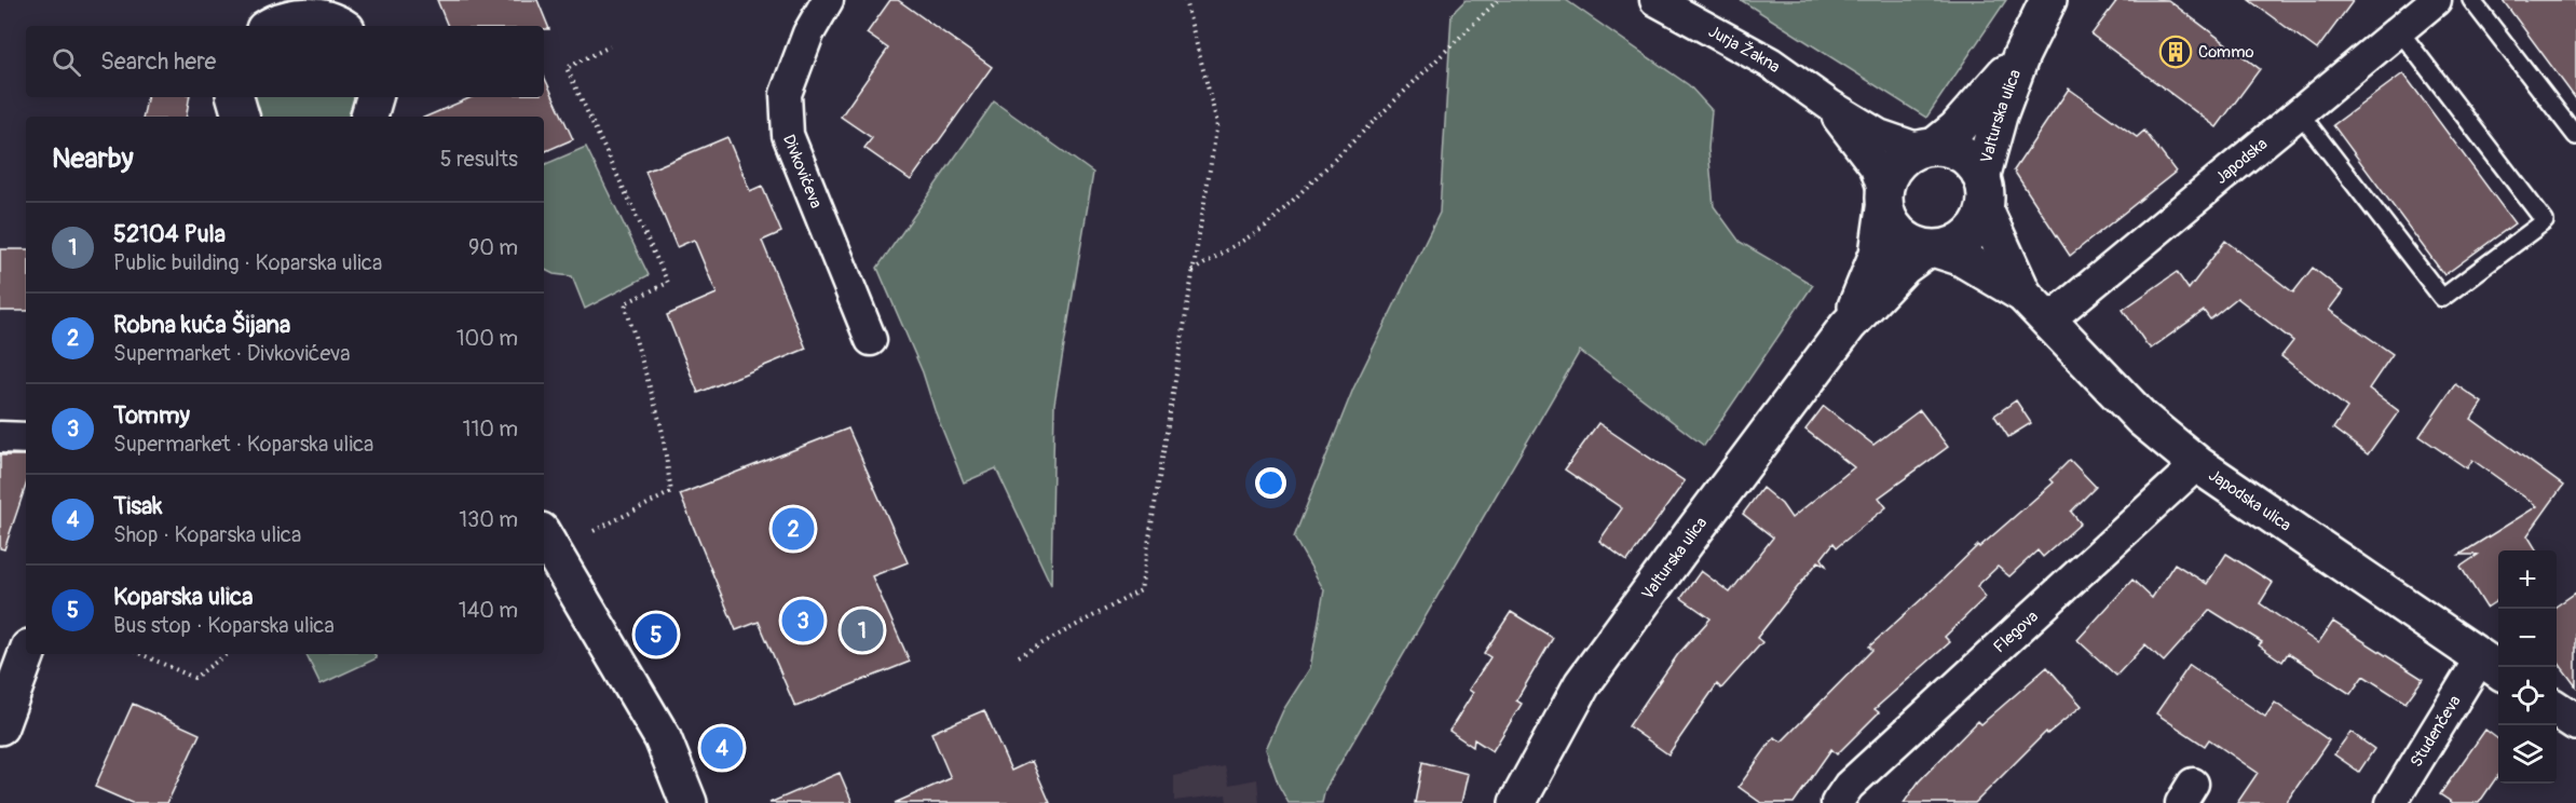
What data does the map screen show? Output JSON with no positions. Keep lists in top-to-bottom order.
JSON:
{
  "streets": {
    "street": [
      "Jurja Žakna",
      "Valturska ulica",
      "Japodska",
      "Divkovićeva",
      "Japodska ulica",
      "Flegova",
      "Studenčeva"
    ]
  },
  "crossings": [
    ["Jurja Žakna", "Valturska ulica"],
    ["Jurja Žakna", "Japodska ulica"],
    ["Valturska ulica", "Japodska ulica"],
    ["Japodska", "Japodska ulica"],
    ["Japodska ulica", "Flegova"],
    ["Japodska ulica", "Studenčeva"]
  ],
  "places": {
    "building": ["Commo"]
  },
  "page": {
    "search": "Search here",
    "heading": ["Nearby", "5 results"],
    "list": [
      {
        "mark": "1",
        "name": "52104 Pula",
        "note": "Public building · Koparska ulica",
        "value": "90 m"
      },
      {
        "mark": "2",
        "name": "Robna kuća Šijana",
        "note": "Supermarket · Divkovićeva",
        "value": "100 m"
      },
      {
        "mark": "3",
        "name": "Tommy",
        "note": "Supermarket · Koparska ulica",
        "value": "110 m"
      },
      {
        "mark": "4",
        "name": "Tisak",
        "note": "Shop · Koparska ulica",
        "value": "130 m"
      },
      {
        "mark": "5",
        "name": "Koparska ulica",
        "note": "Bus stop · Koparska ulica",
        "value": "140 m"
      }
    ],
    "pins": [
      "2",
      "3",
      "1",
      "5",
      "4"
    ],
    "map_buttons": ["+", "−"]
  }
}
